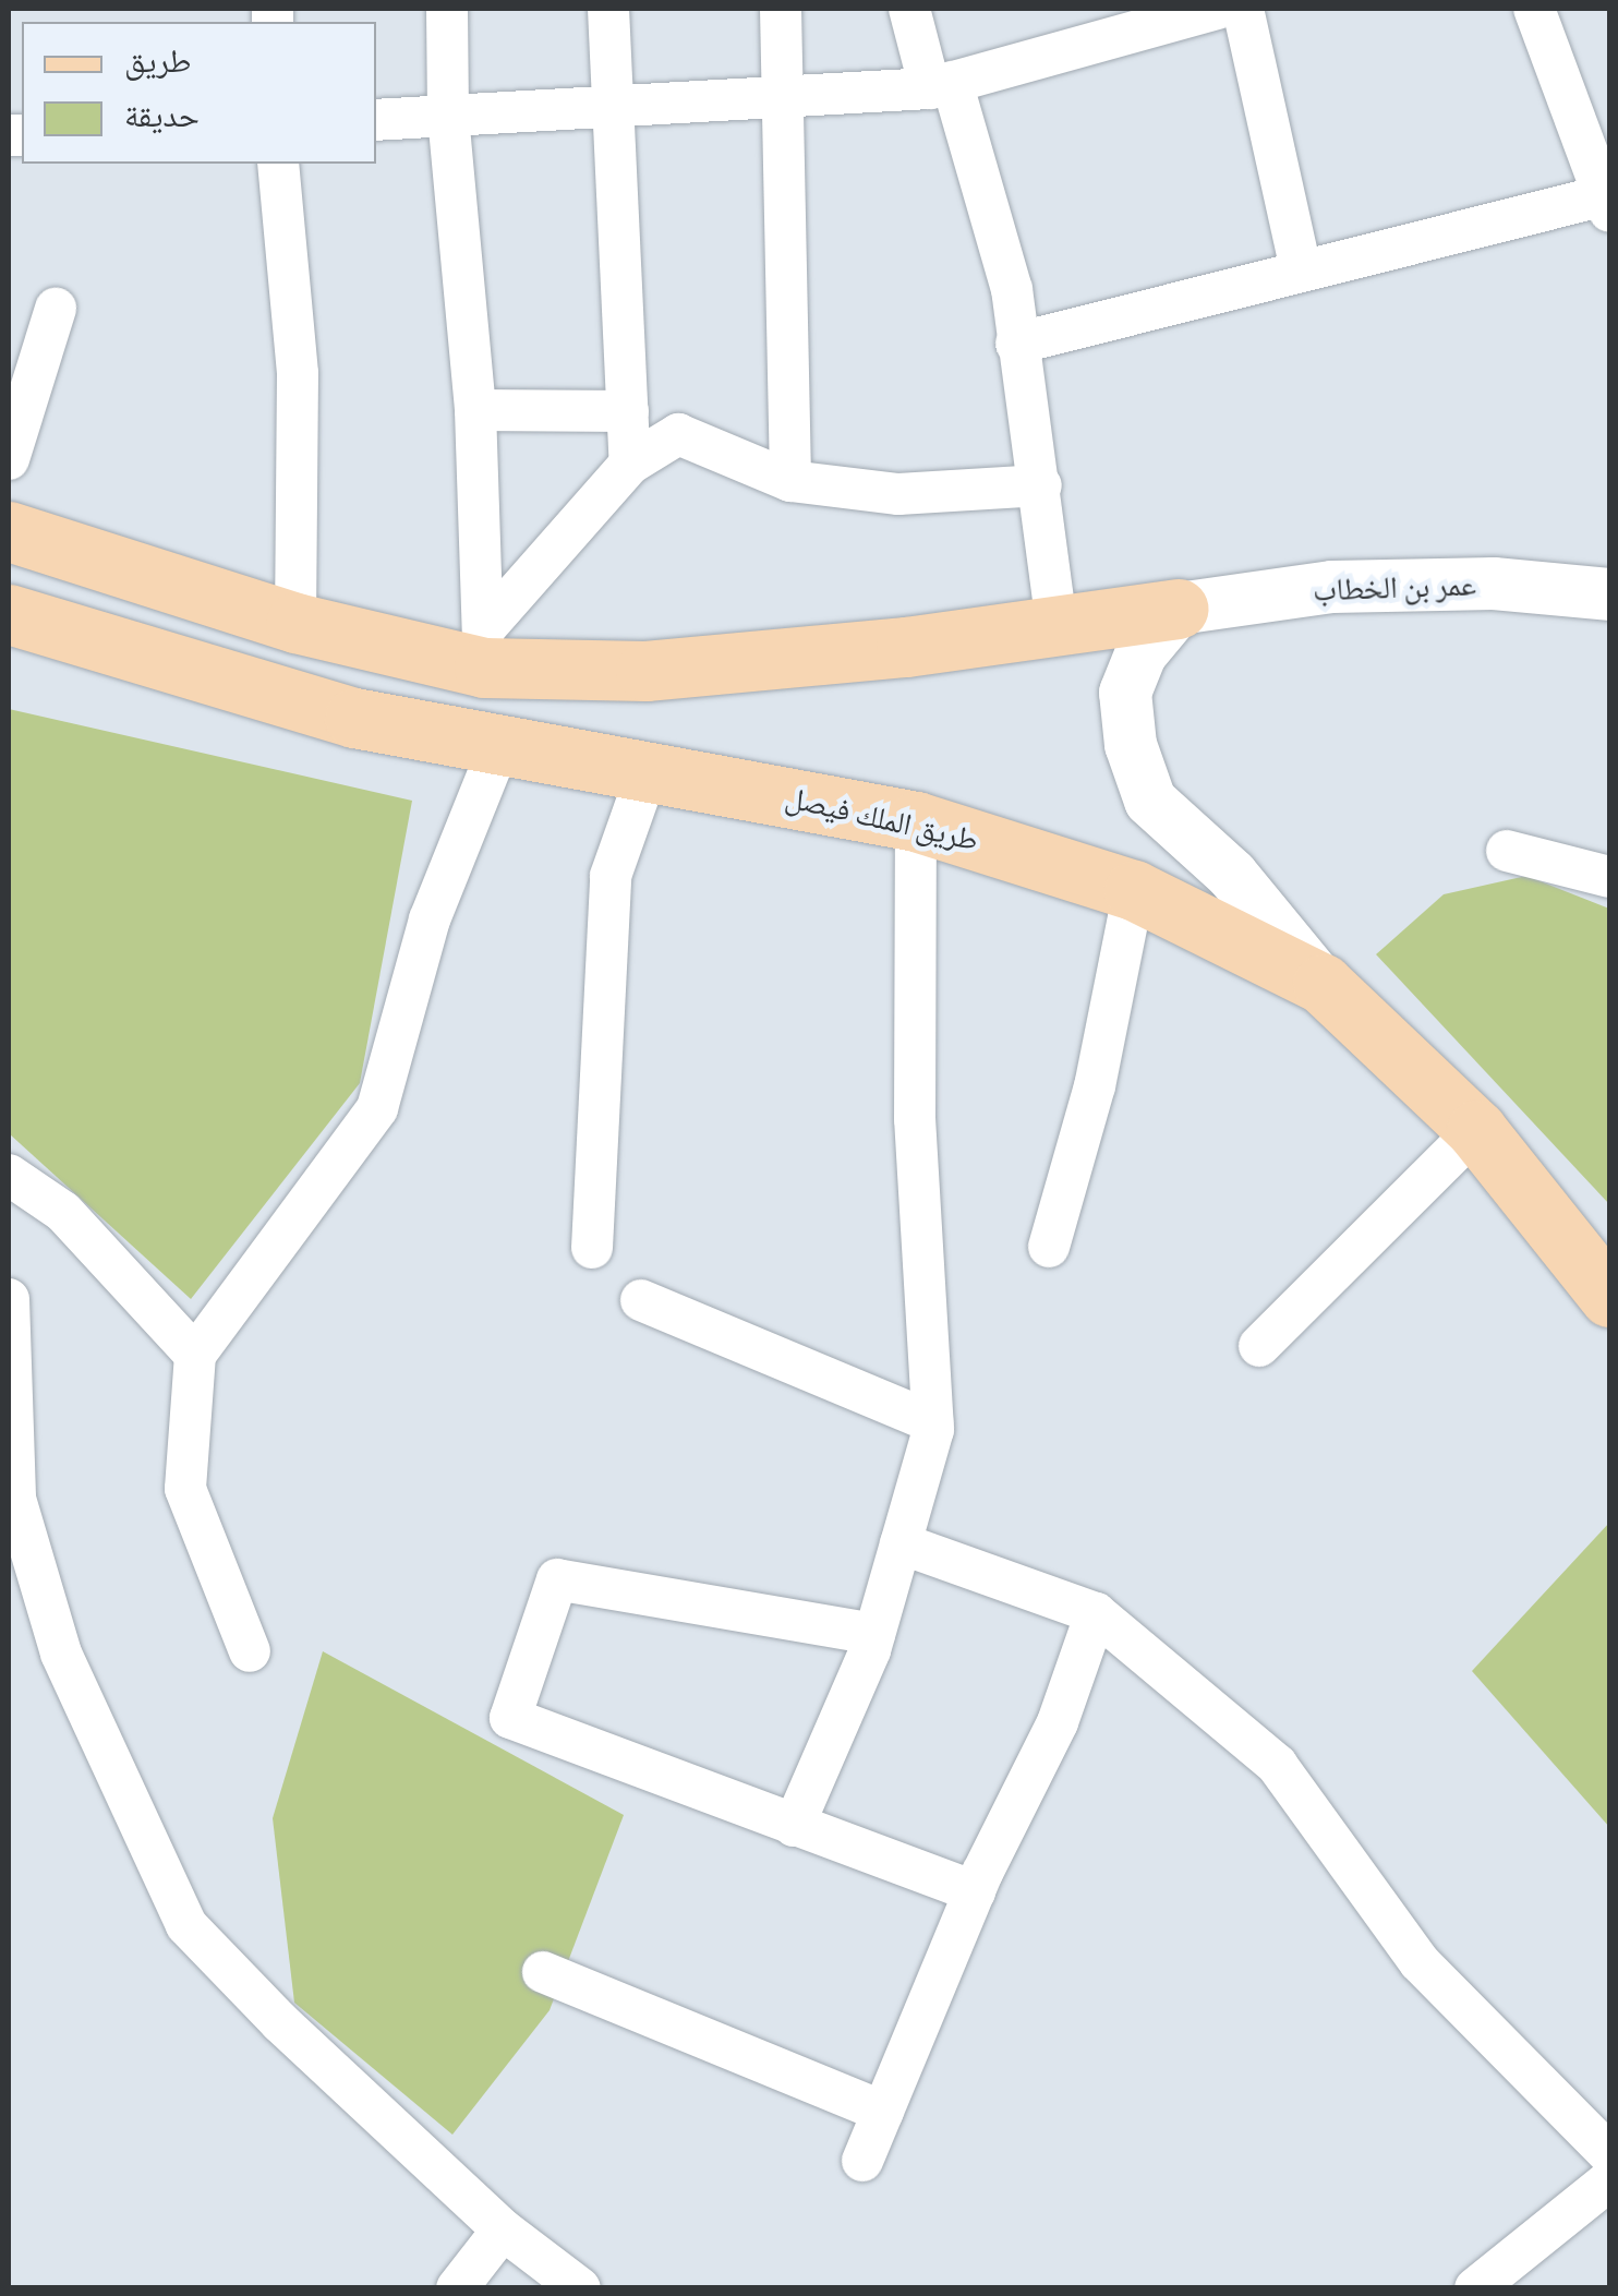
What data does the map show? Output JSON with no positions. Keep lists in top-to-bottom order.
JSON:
{
  "streets": {
    "main road": ["طريق الملك فيصل"],
    "street": ["عمر بن الخطاب"]
  },
  "legend": ["طريق", "حديقة"]
}
